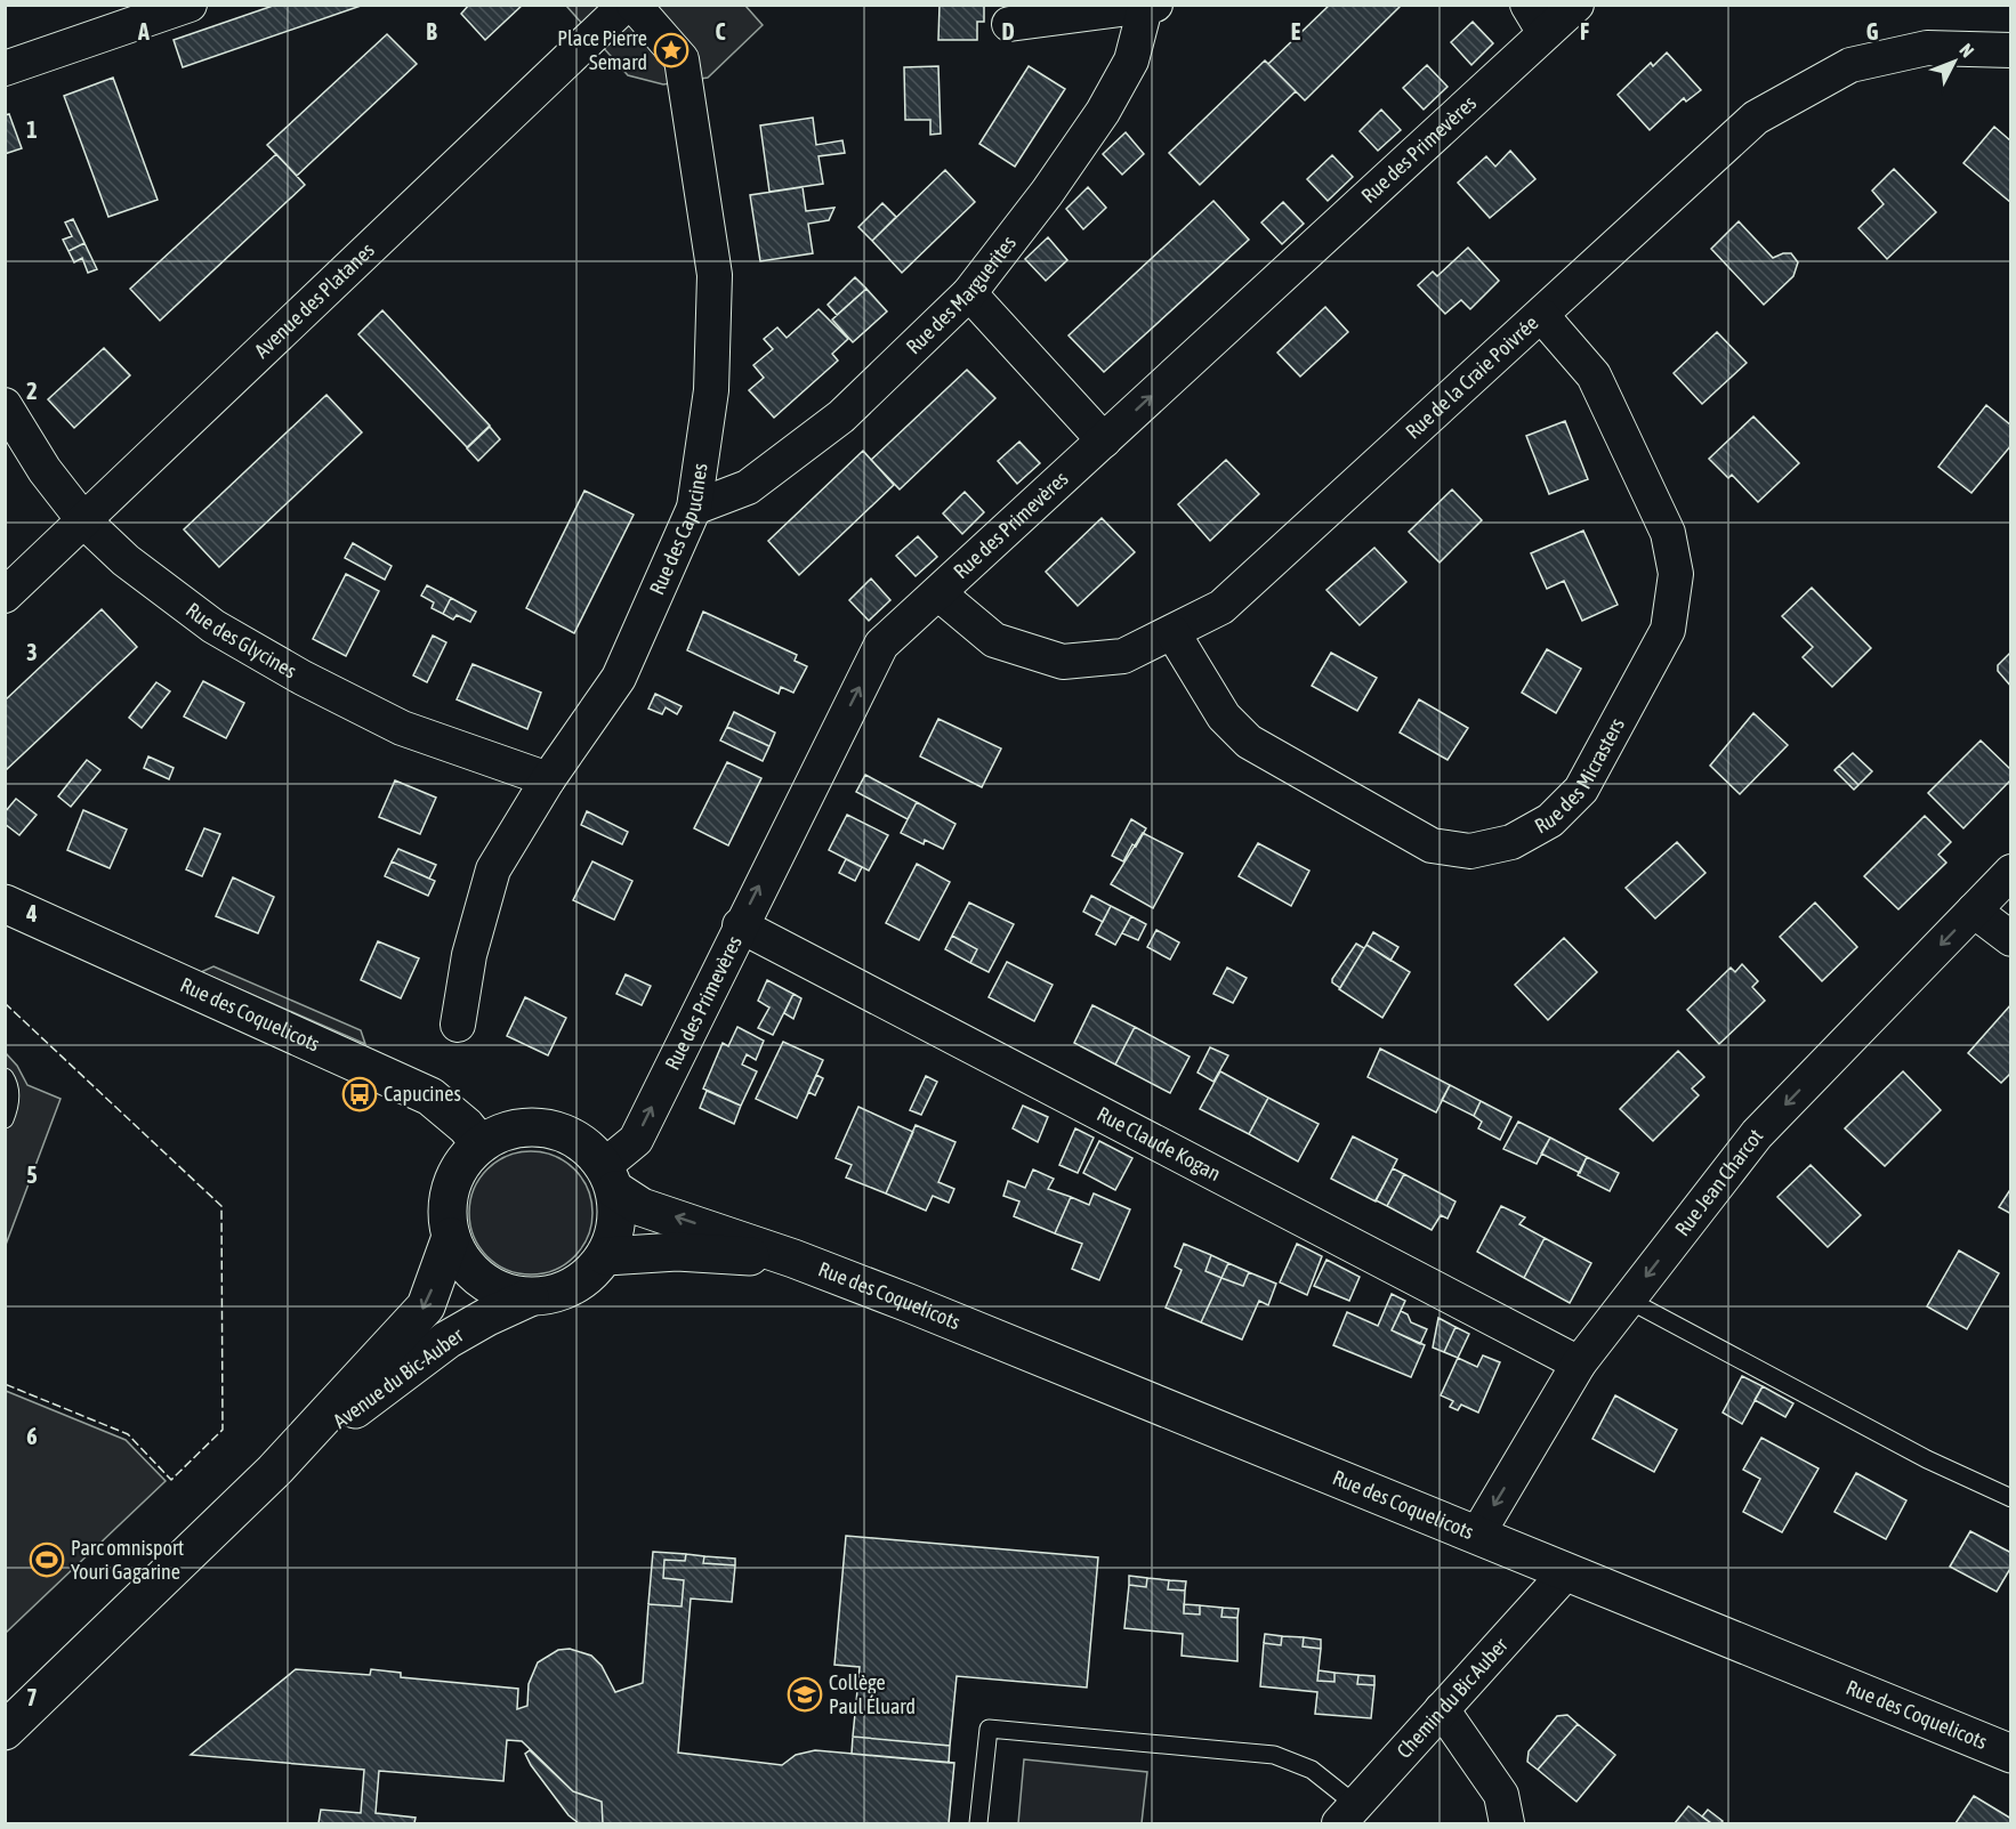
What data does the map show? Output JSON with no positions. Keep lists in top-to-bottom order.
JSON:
{
  "streets": {
    "main road": ["Rue des Coquelicots", "Avenue du Bic-Auber"],
    "street": [
      "Rue des Primevères",
      "Rue des Marguerites",
      "Avenue des Platanes",
      "Rue de la Craie Poivrée",
      "Rue des Capucines",
      "Rue des Glycines",
      "Rue des Micrasters",
      "Rue Claude Kogan",
      "Rue Jean Charcot",
      "Chemin du Bic Auber"
    ]
  },
  "crossings": [
    ["Rue des Primevères", "Rue de la Craie Poivrée"],
    ["Rue des Primevères", "Rue des Coquelicots"],
    ["Rue des Primevères", "Rue Claude Kogan"],
    ["Rue des Primevères", "Avenue du Bic-Auber"],
    ["Rue des Marguerites", "Rue des Capucines"],
    ["Avenue des Platanes", "Rue des Glycines"],
    ["Rue de la Craie Poivrée", "Rue des Micrasters"],
    ["Rue des Capucines", "Rue des Glycines"],
    ["Rue des Coquelicots", "Rue Jean Charcot"],
    ["Rue des Coquelicots", "Avenue du Bic-Auber"],
    ["Rue des Coquelicots", "Chemin du Bic Auber"],
    ["Rue Claude Kogan", "Rue Jean Charcot"]
  ],
  "one_way": ["Rue des Primevères", "Rue Jean Charcot"],
  "places": {
    "place": ["Place Pierre Semard"],
    "bus stop": ["Capucines"],
    "sports": ["Parc omnisport Youri Gagarine"],
    "school or university": ["Collège Paul Éluard"]
  },
  "north": "top right",
  "grid": {
    "columns": [
      "A",
      "B",
      "C",
      "D",
      "E",
      "F",
      "G"
    ],
    "rows": [
      "1",
      "2",
      "3",
      "4",
      "5",
      "6",
      "7"
    ]
  }
}
